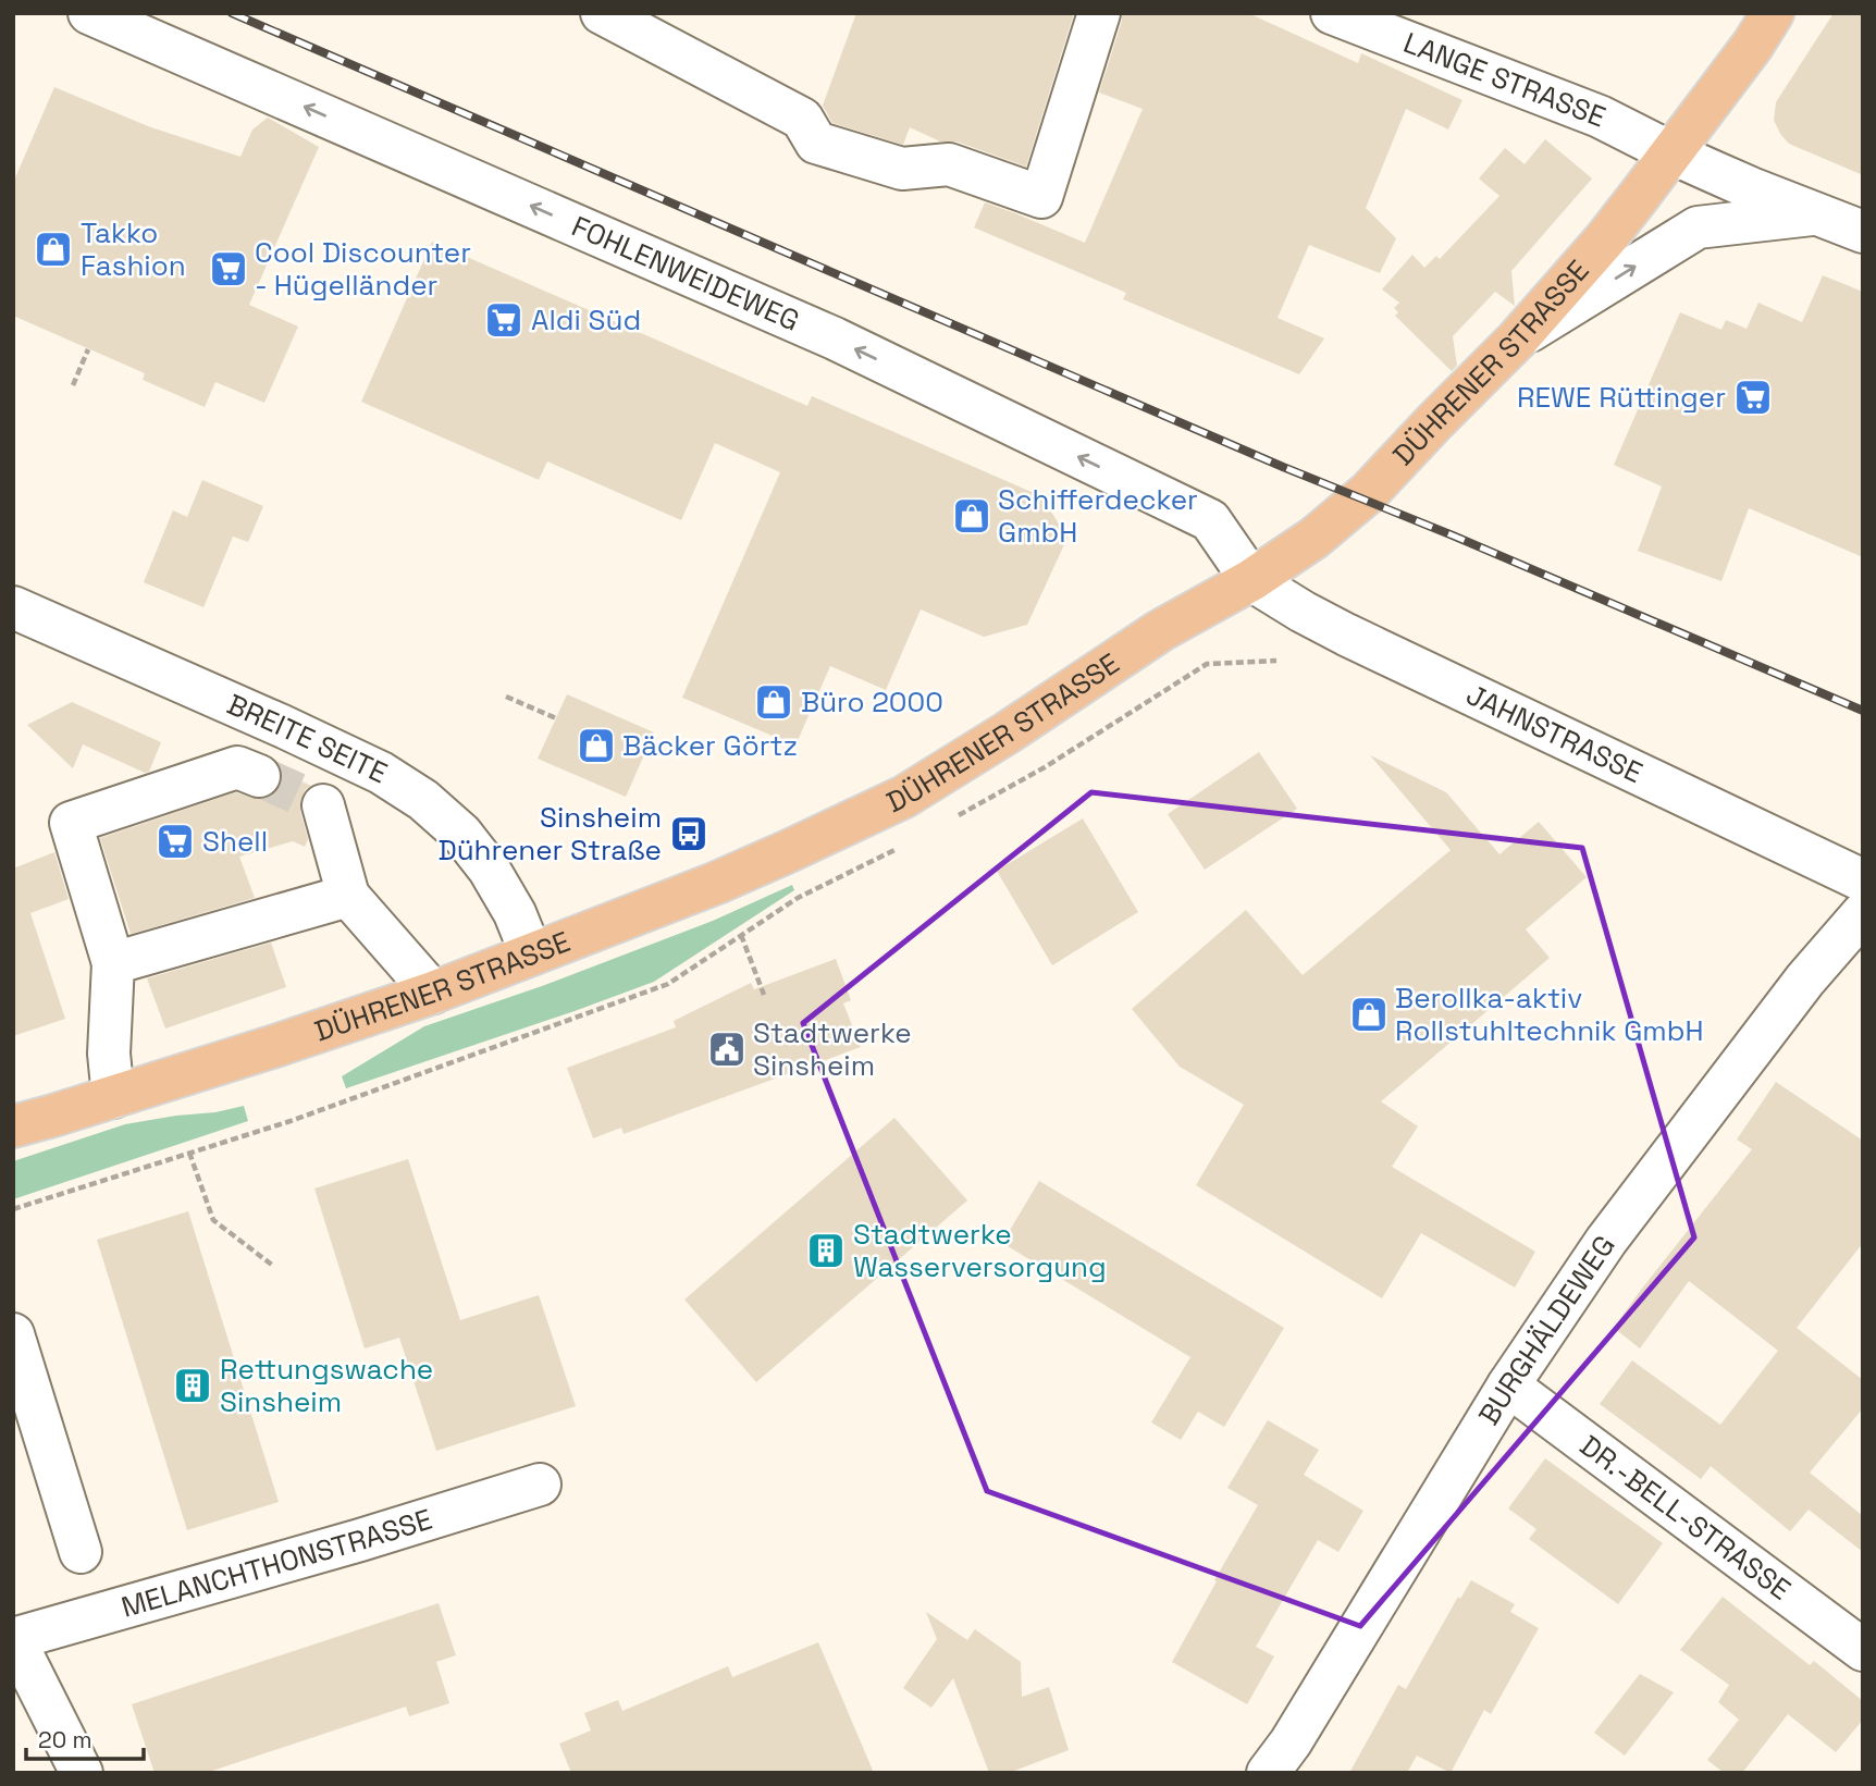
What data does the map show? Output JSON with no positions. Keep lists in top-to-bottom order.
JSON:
{
  "streets": {
    "main road": ["DÜHRENER STRASSE"],
    "street": [
      "LANGE STRASSE",
      "FOHLENWEIDEWEG",
      "JAHNSTRASSE",
      "BREITE SEITE",
      "BURGHÄLDEWEG",
      "DR.-BELL-STRASSE",
      "MELANCHTHONSTRASSE"
    ]
  },
  "crossings": [
    ["LANGE STRASSE", "DÜHRENER STRASSE"],
    ["FOHLENWEIDEWEG", "DÜHRENER STRASSE"],
    ["FOHLENWEIDEWEG", "JAHNSTRASSE"],
    ["DÜHRENER STRASSE", "JAHNSTRASSE"],
    ["DÜHRENER STRASSE", "BREITE SEITE"],
    ["BURGHÄLDEWEG", "DR.-BELL-STRASSE"]
  ],
  "one_way": ["FOHLENWEIDEWEG"],
  "places": {
    "shop": [
      "Takko Fashion",
      "Schifferdecker GmbH",
      "Büro 2000",
      "Bäcker Görtz",
      "Berollka-aktiv Rollstuhltechnik GmbH"
    ],
    "supermarket": [
      "Cool Discounter - Hügelländer",
      "Aldi Süd",
      "REWE Rüttinger",
      "Shell"
    ],
    "bus stop": ["Sinsheim Dührener Straße"],
    "public building": ["Stadtwerke Sinsheim"],
    "building": ["Stadtwerke Wasserversorgung", "Rettungswache Sinsheim"]
  },
  "scale_bar": "20 m"
}
